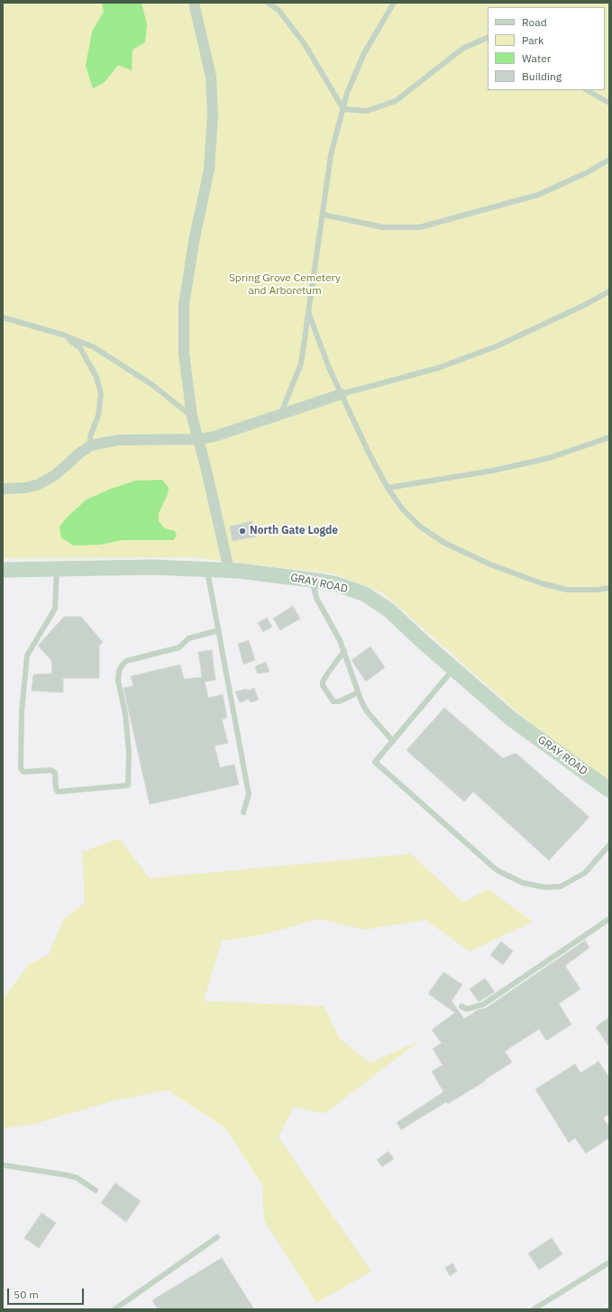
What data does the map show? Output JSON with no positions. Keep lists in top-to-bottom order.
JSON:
{
  "streets": {
    "street": ["GRAY ROAD"]
  },
  "parks": ["Spring Grove Cemetery and Arboretum"],
  "places": ["North Gate Logde"],
  "legend": [
    "Road",
    "Park",
    "Water",
    "Building"
  ],
  "scale_bar": "50 m"
}
